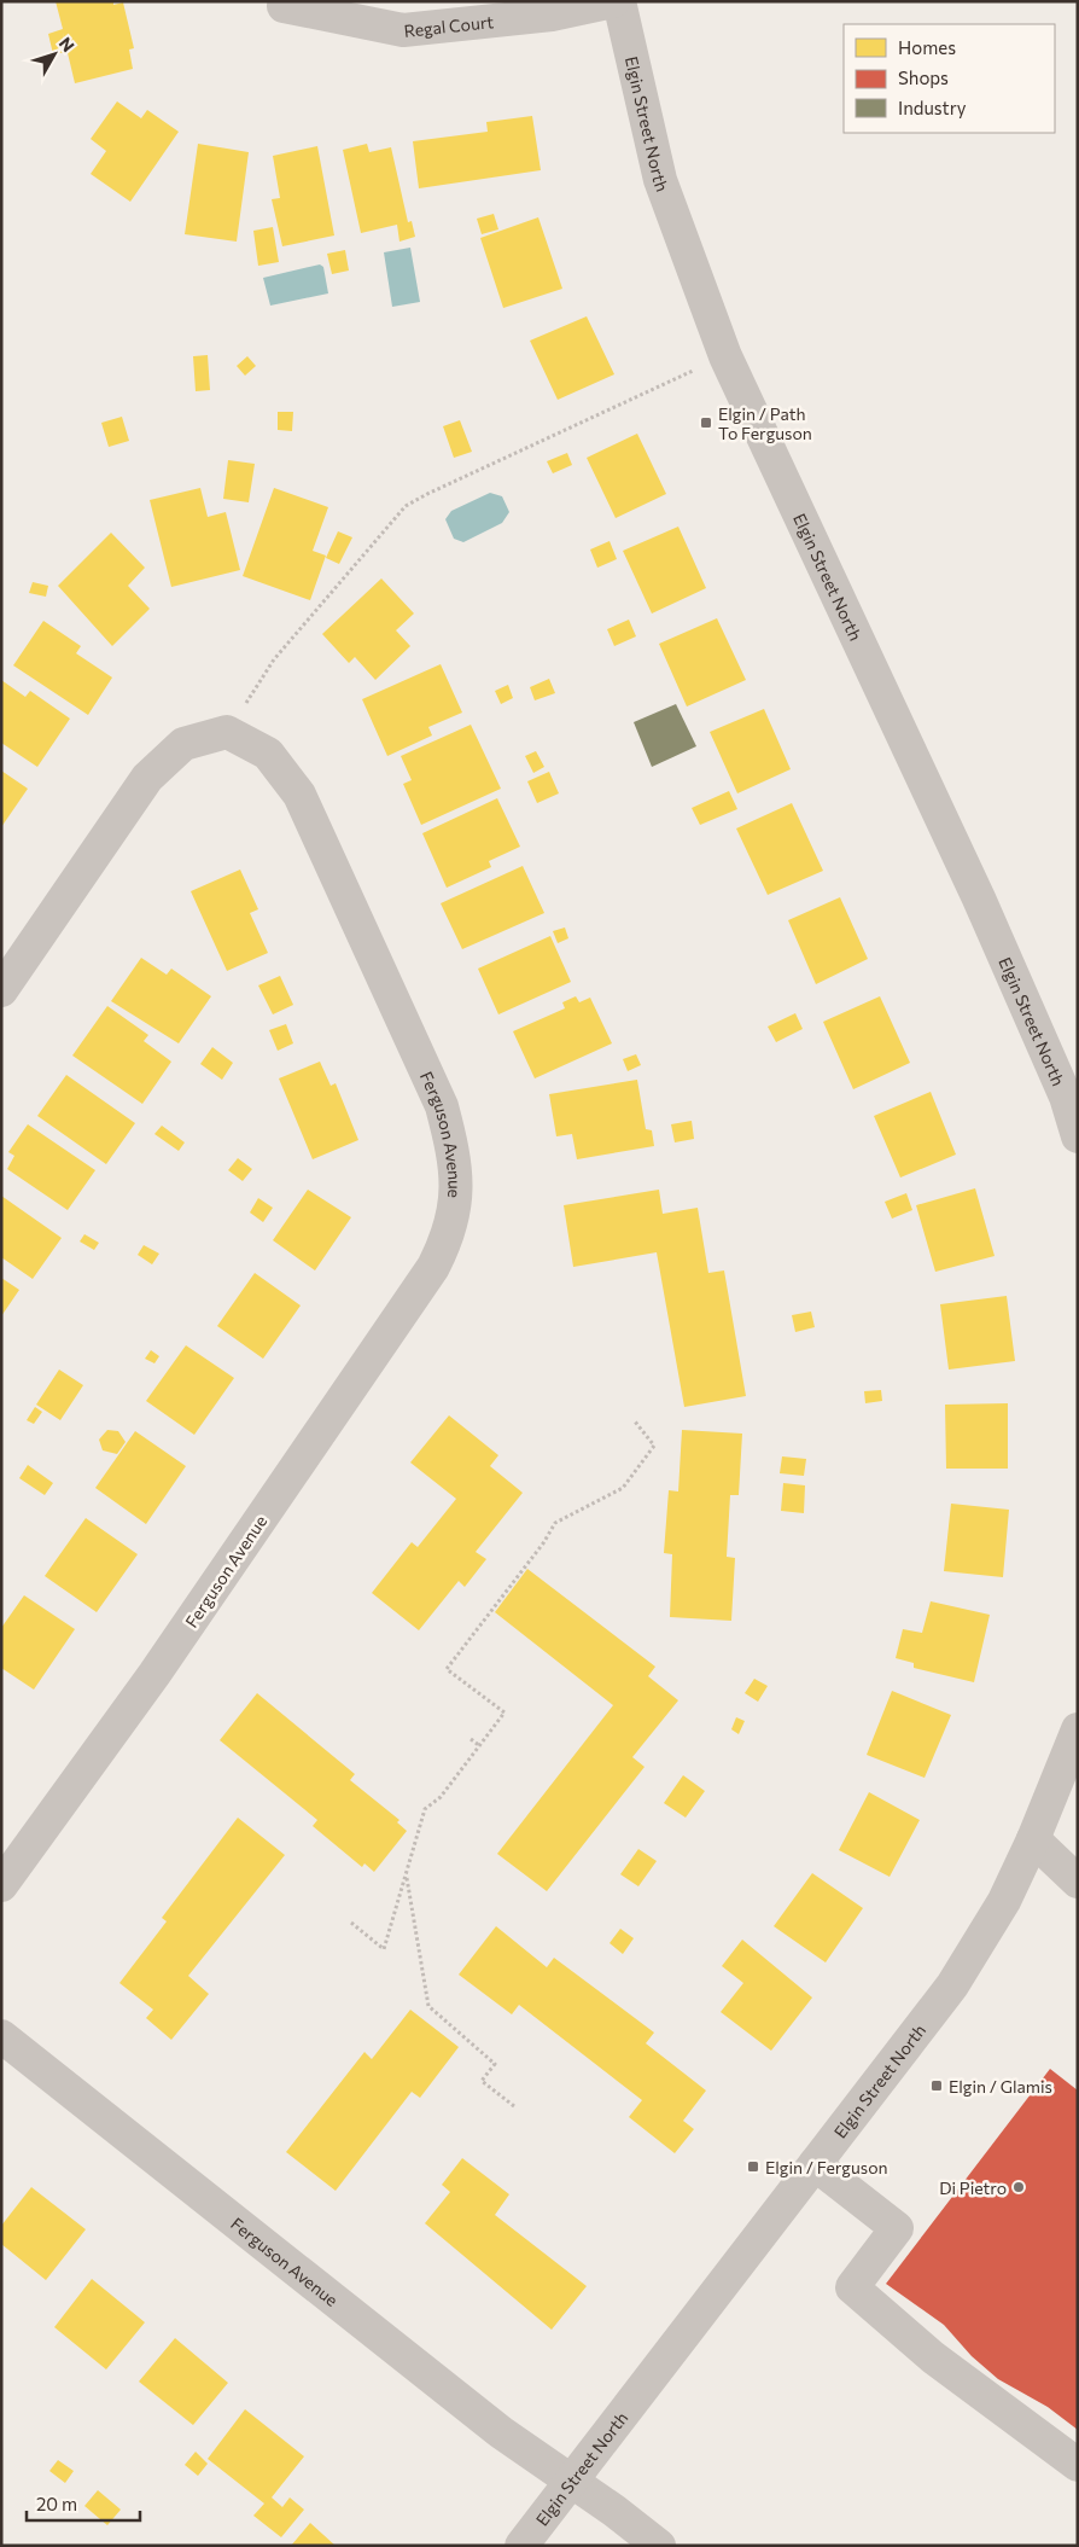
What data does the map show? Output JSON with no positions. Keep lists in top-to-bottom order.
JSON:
{
  "streets": {
    "street": ["Regal Court", "Elgin Street North", "Ferguson Avenue"]
  },
  "crossings": [
    ["Elgin Street North", "Ferguson Avenue"]
  ],
  "places": {
    "transit": ["Elgin / Path To Ferguson", "Elgin / Glamis", "Elgin / Ferguson"],
    "other": ["Di Pietro"]
  },
  "legend": ["Homes", "Shops", "Industry"],
  "scale_bar": "20 m",
  "north": "top right"
}
